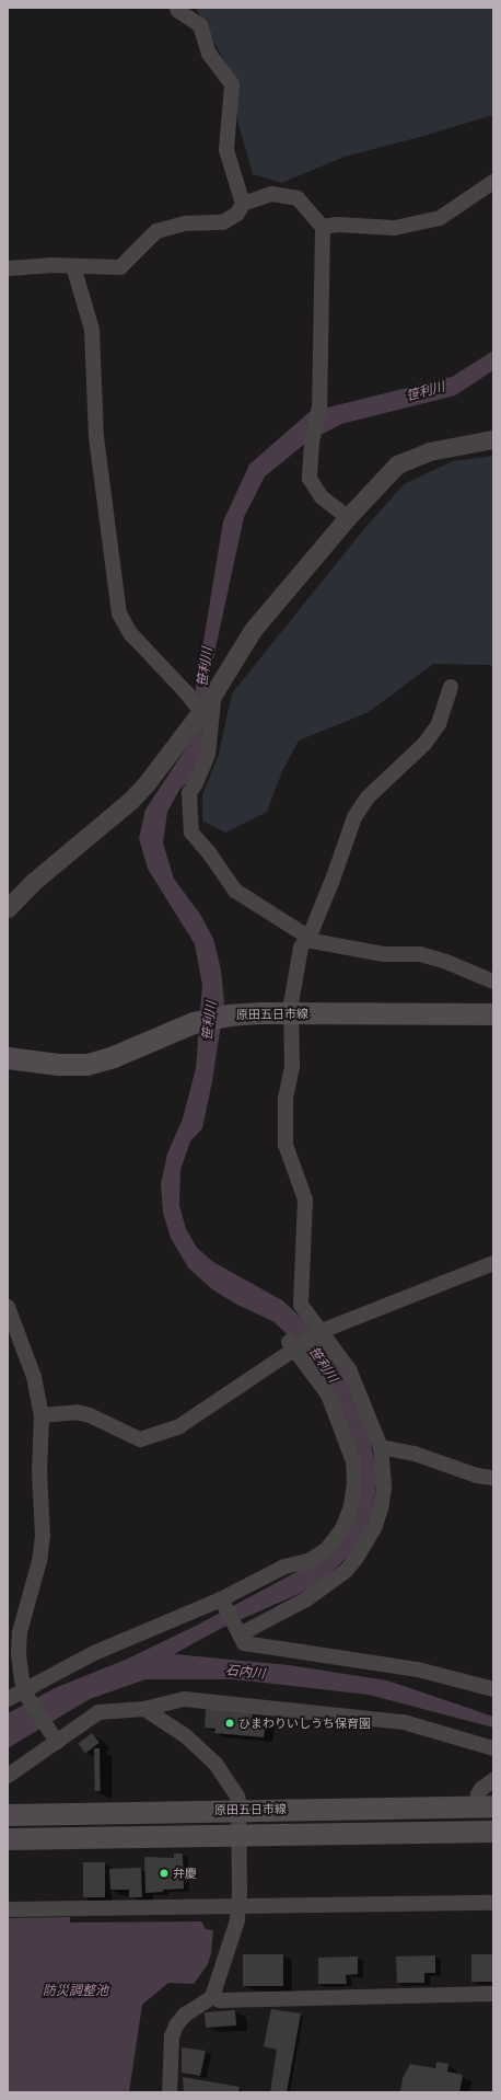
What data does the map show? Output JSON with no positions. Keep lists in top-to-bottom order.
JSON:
{
  "streets": {
    "main road": ["原田五日市線"]
  },
  "water": ["笹利川", "石内川", "防災調整池"],
  "places": ["ひまわりいしうち保育園", "弁慶"]
}
